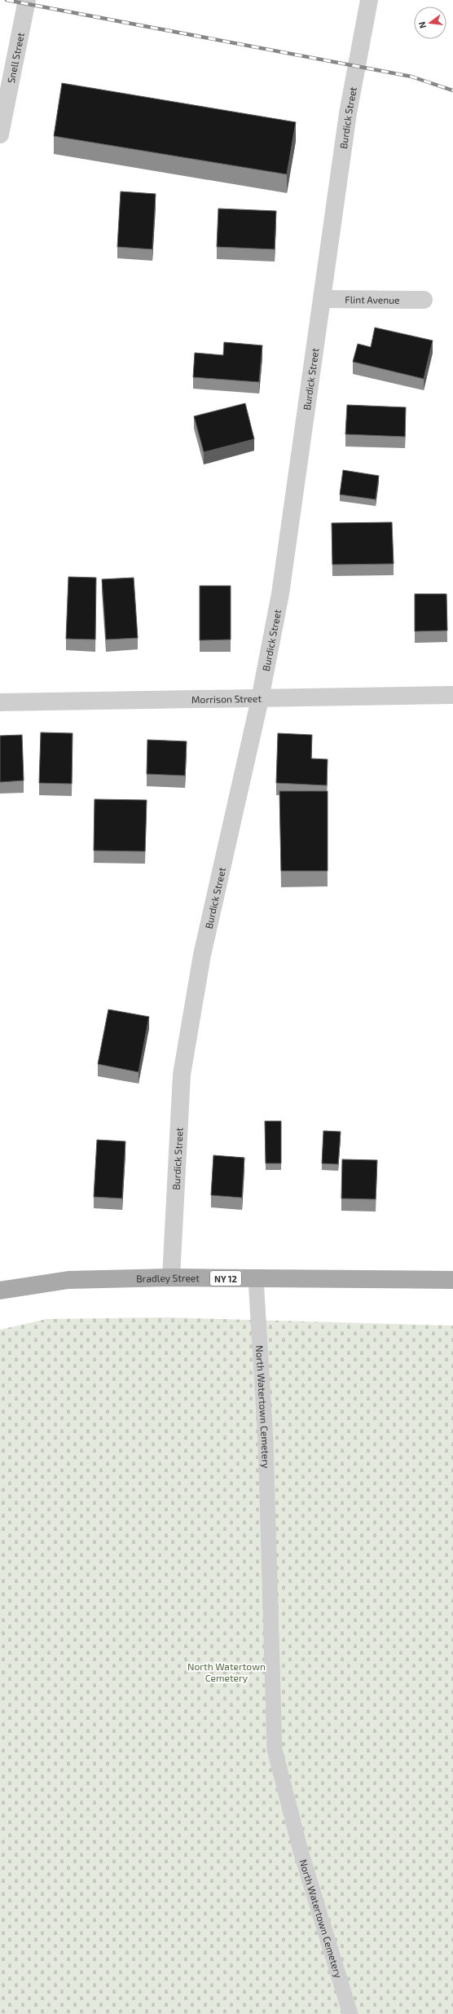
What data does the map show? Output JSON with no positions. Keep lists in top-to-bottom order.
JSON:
{
  "streets": {
    "main road": ["Bradley Street", "NY 12"],
    "street": [
      "Snell Street",
      "Burdick Street",
      "Flint Avenue",
      "Morrison Street"
    ],
    "lane": ["North Watertown Cemetery"]
  },
  "crossings": [
    ["Burdick Street", "Flint Avenue"],
    ["Burdick Street", "Morrison Street"],
    ["Burdick Street", "Bradley Street"],
    ["Bradley Street", "North Watertown Cemetery"]
  ],
  "parks": ["North Watertown Cemetery"],
  "north": "left"
}
